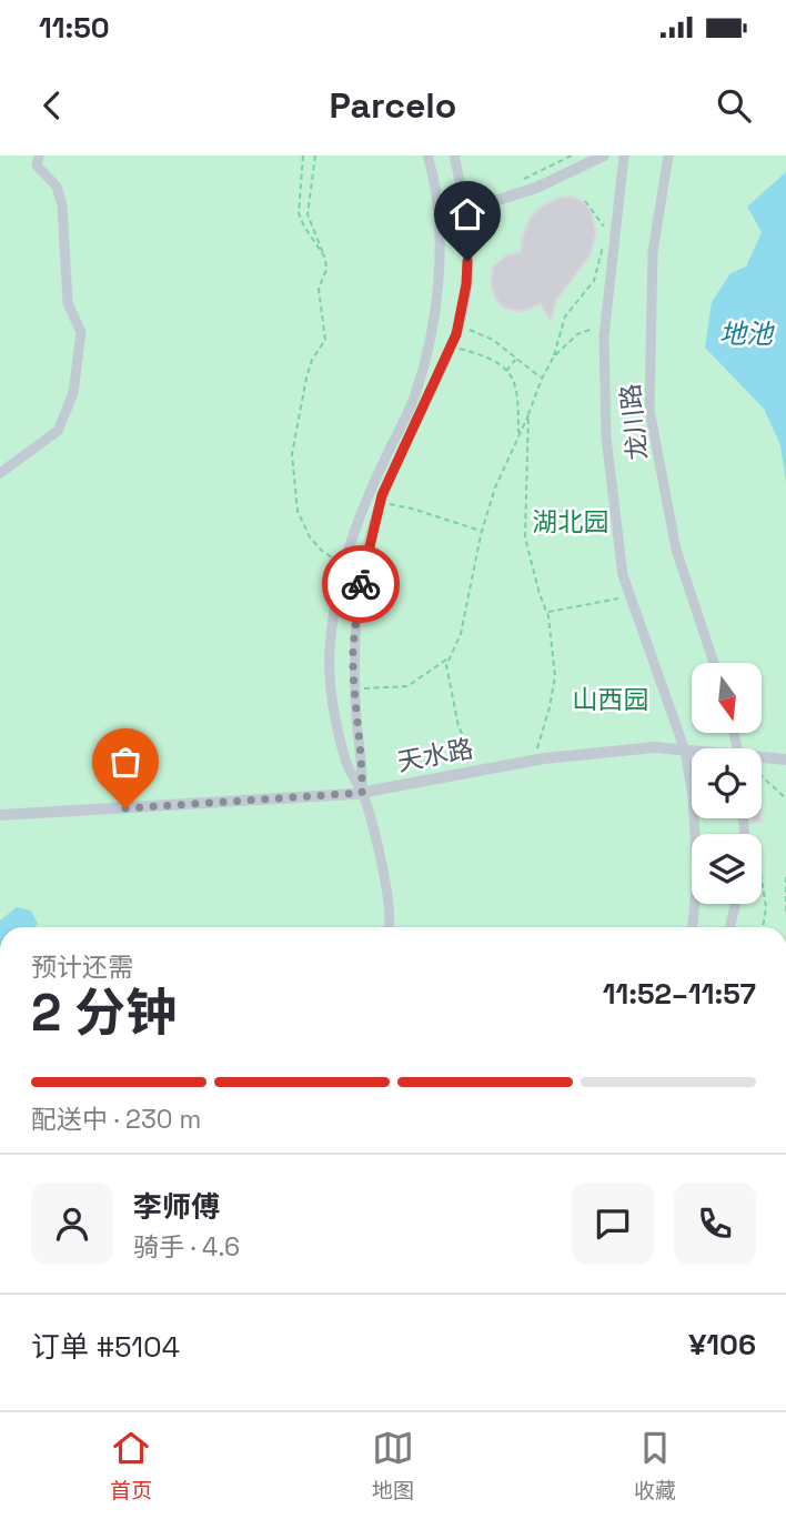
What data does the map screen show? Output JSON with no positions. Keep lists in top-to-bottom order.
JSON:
{
  "streets": {
    "street": ["龙川路", "天水路"]
  },
  "water": ["地池"],
  "parks": ["湖北园", "山西园"],
  "north": "bottom",
  "page": {
    "status": "11:50",
    "header": "Parcelo",
    "heading": ["2 分钟", "预计还需", "11:52–11:57"],
    "panel": [
      "李师傅",
      "骑手 · 4.6",
      "订单 #5104",
      "¥106"
    ],
    "bar": "配送中 · 230 m",
    "tabs": ["首页", "地图", "收藏"]
  }
}
